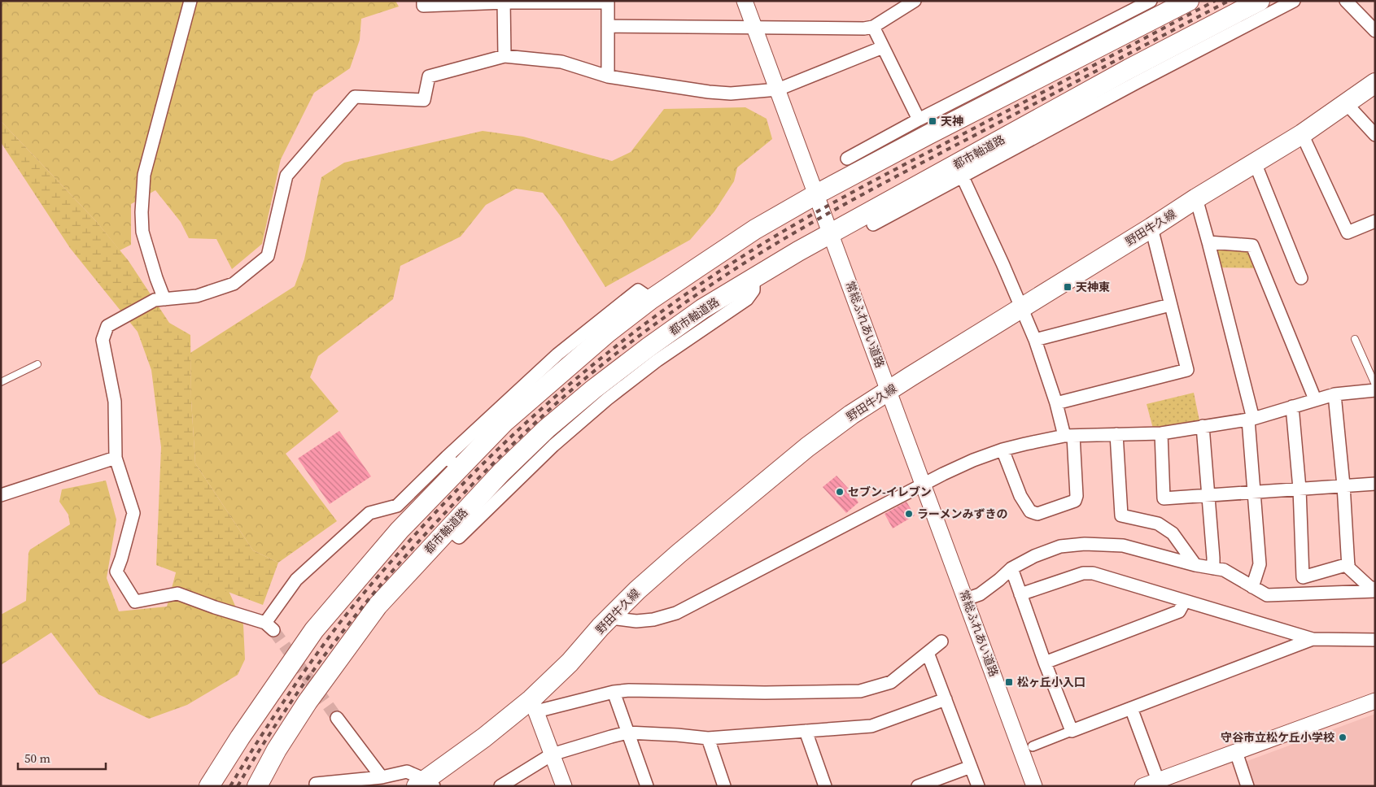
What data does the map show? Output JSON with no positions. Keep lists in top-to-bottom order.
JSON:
{
  "streets": {
    "main road": ["都市軸道路", "野田牛久線"],
    "street": ["常総ふれあい道路"]
  },
  "crossings": [
    ["都市軸道路", "常総ふれあい道路"],
    ["野田牛久線", "常総ふれあい道路"]
  ],
  "places": {
    "transit": ["天神", "天神東", "松ヶ丘小入口"],
    "other": ["セブン-イレブン", "ラーメンみずきの", "守谷市立松ケ丘小学校"]
  },
  "scale_bar": "50 m"
}
